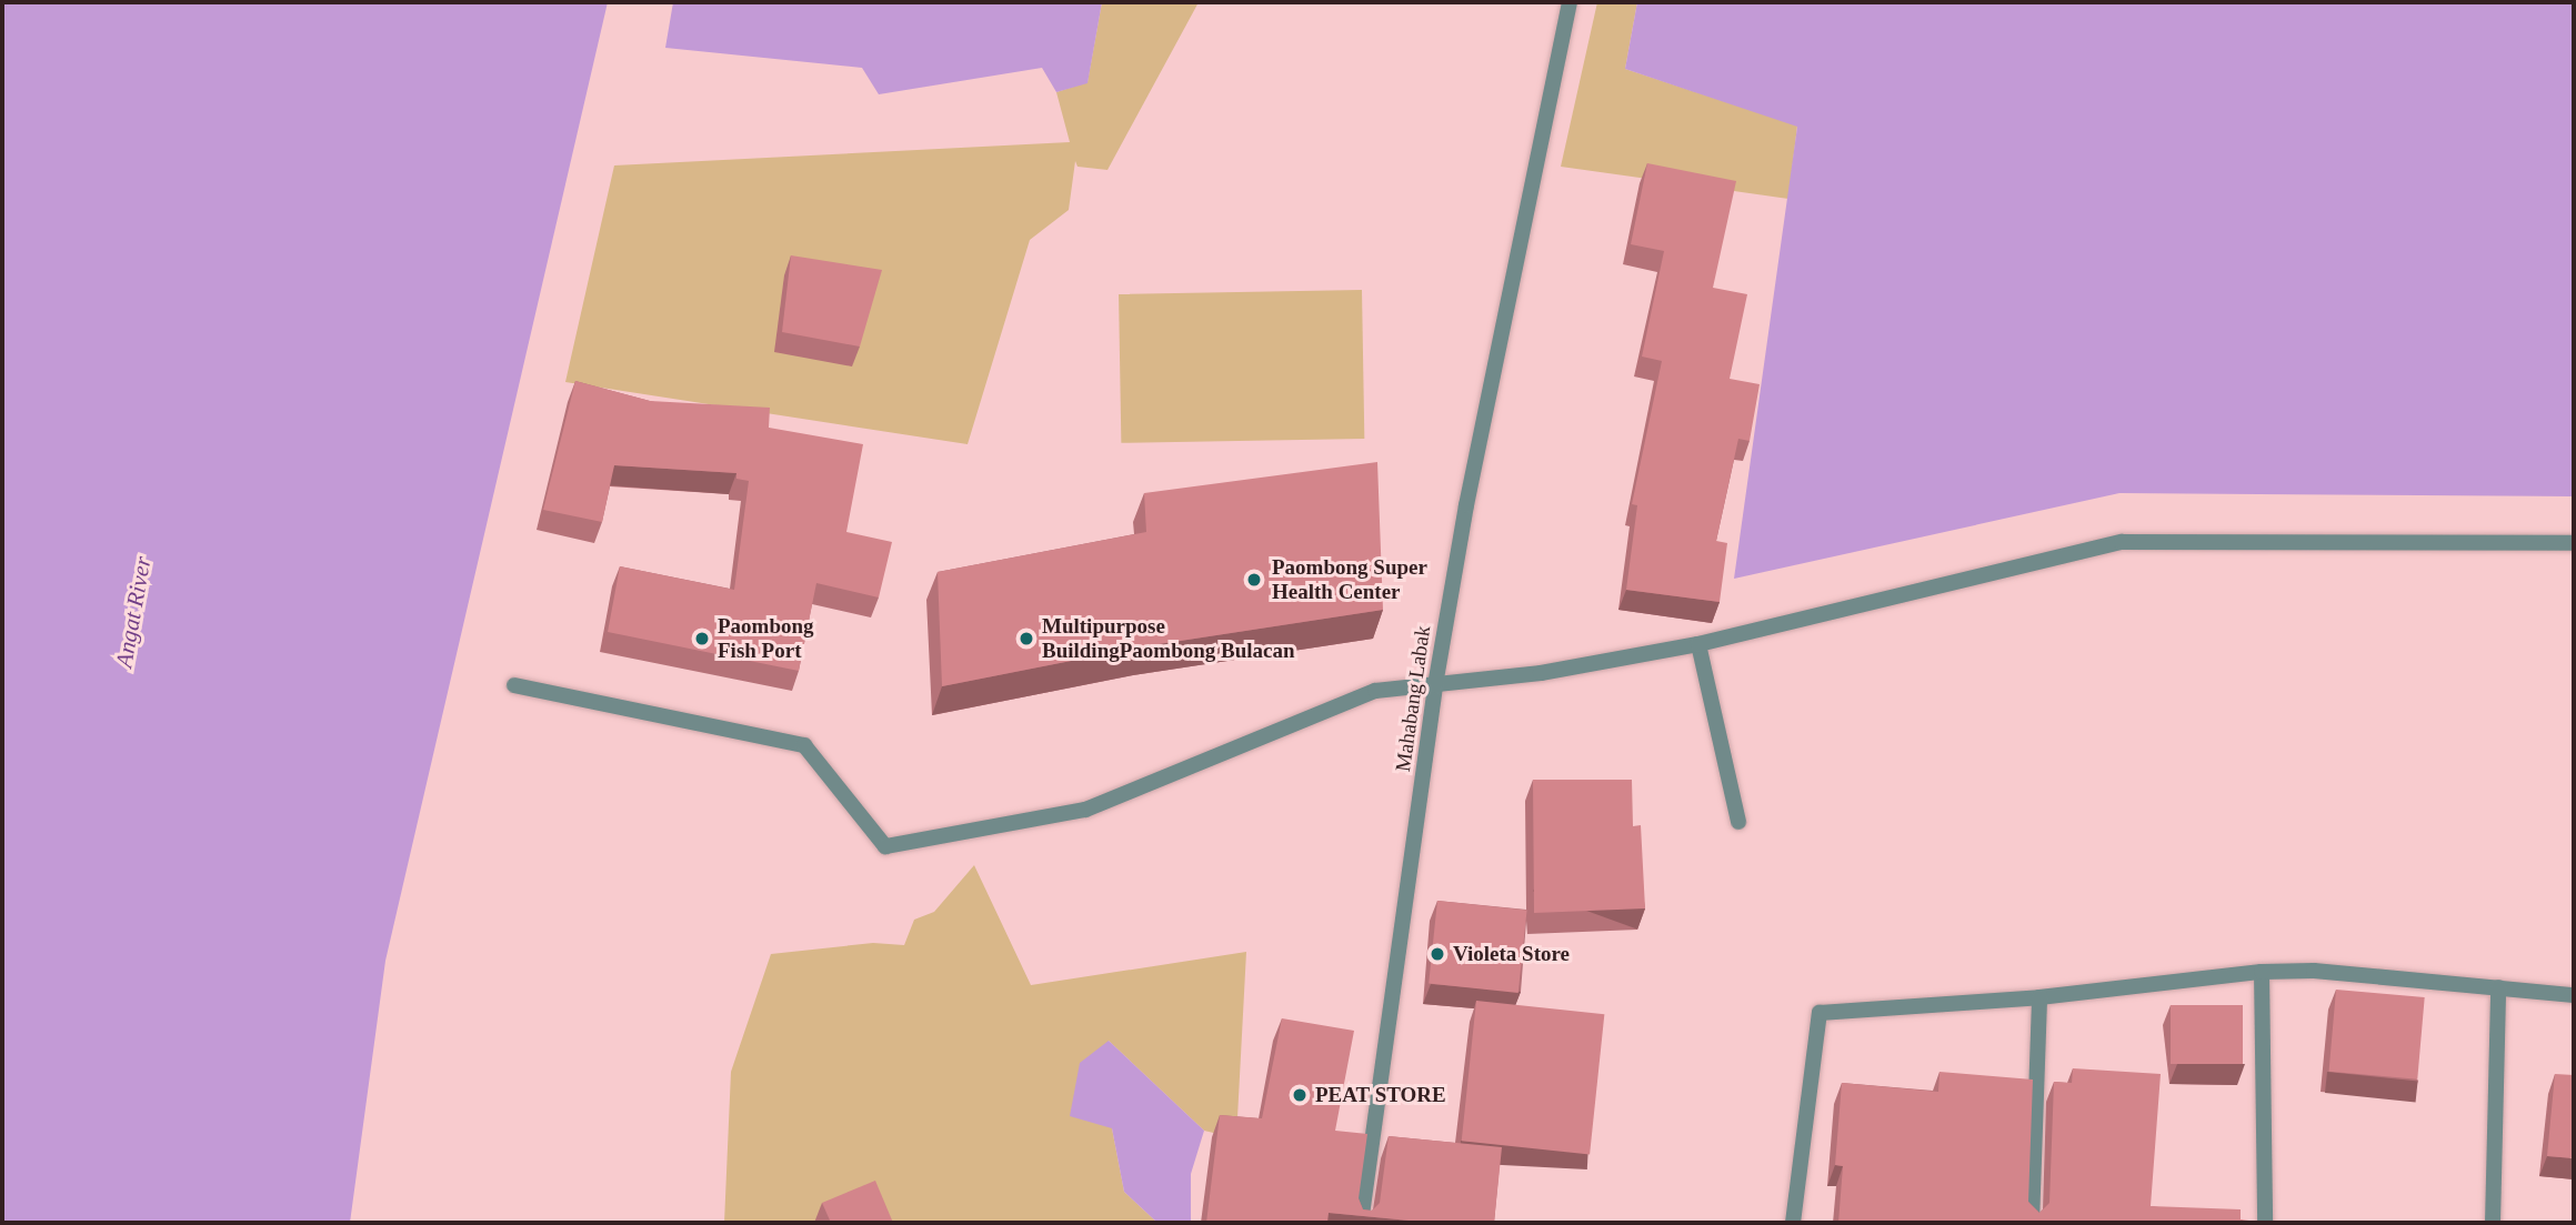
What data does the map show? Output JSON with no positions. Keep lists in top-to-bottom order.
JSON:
{
  "streets": {
    "street": ["Mahabang Labak"]
  },
  "water": ["Angat River"],
  "places": [
    "Paombong Super Health Center",
    "Paombong Fish Port",
    "Multipurpose BuildingPaombong Bulacan",
    "Violeta Store",
    "PEAT STORE"
  ]
}
